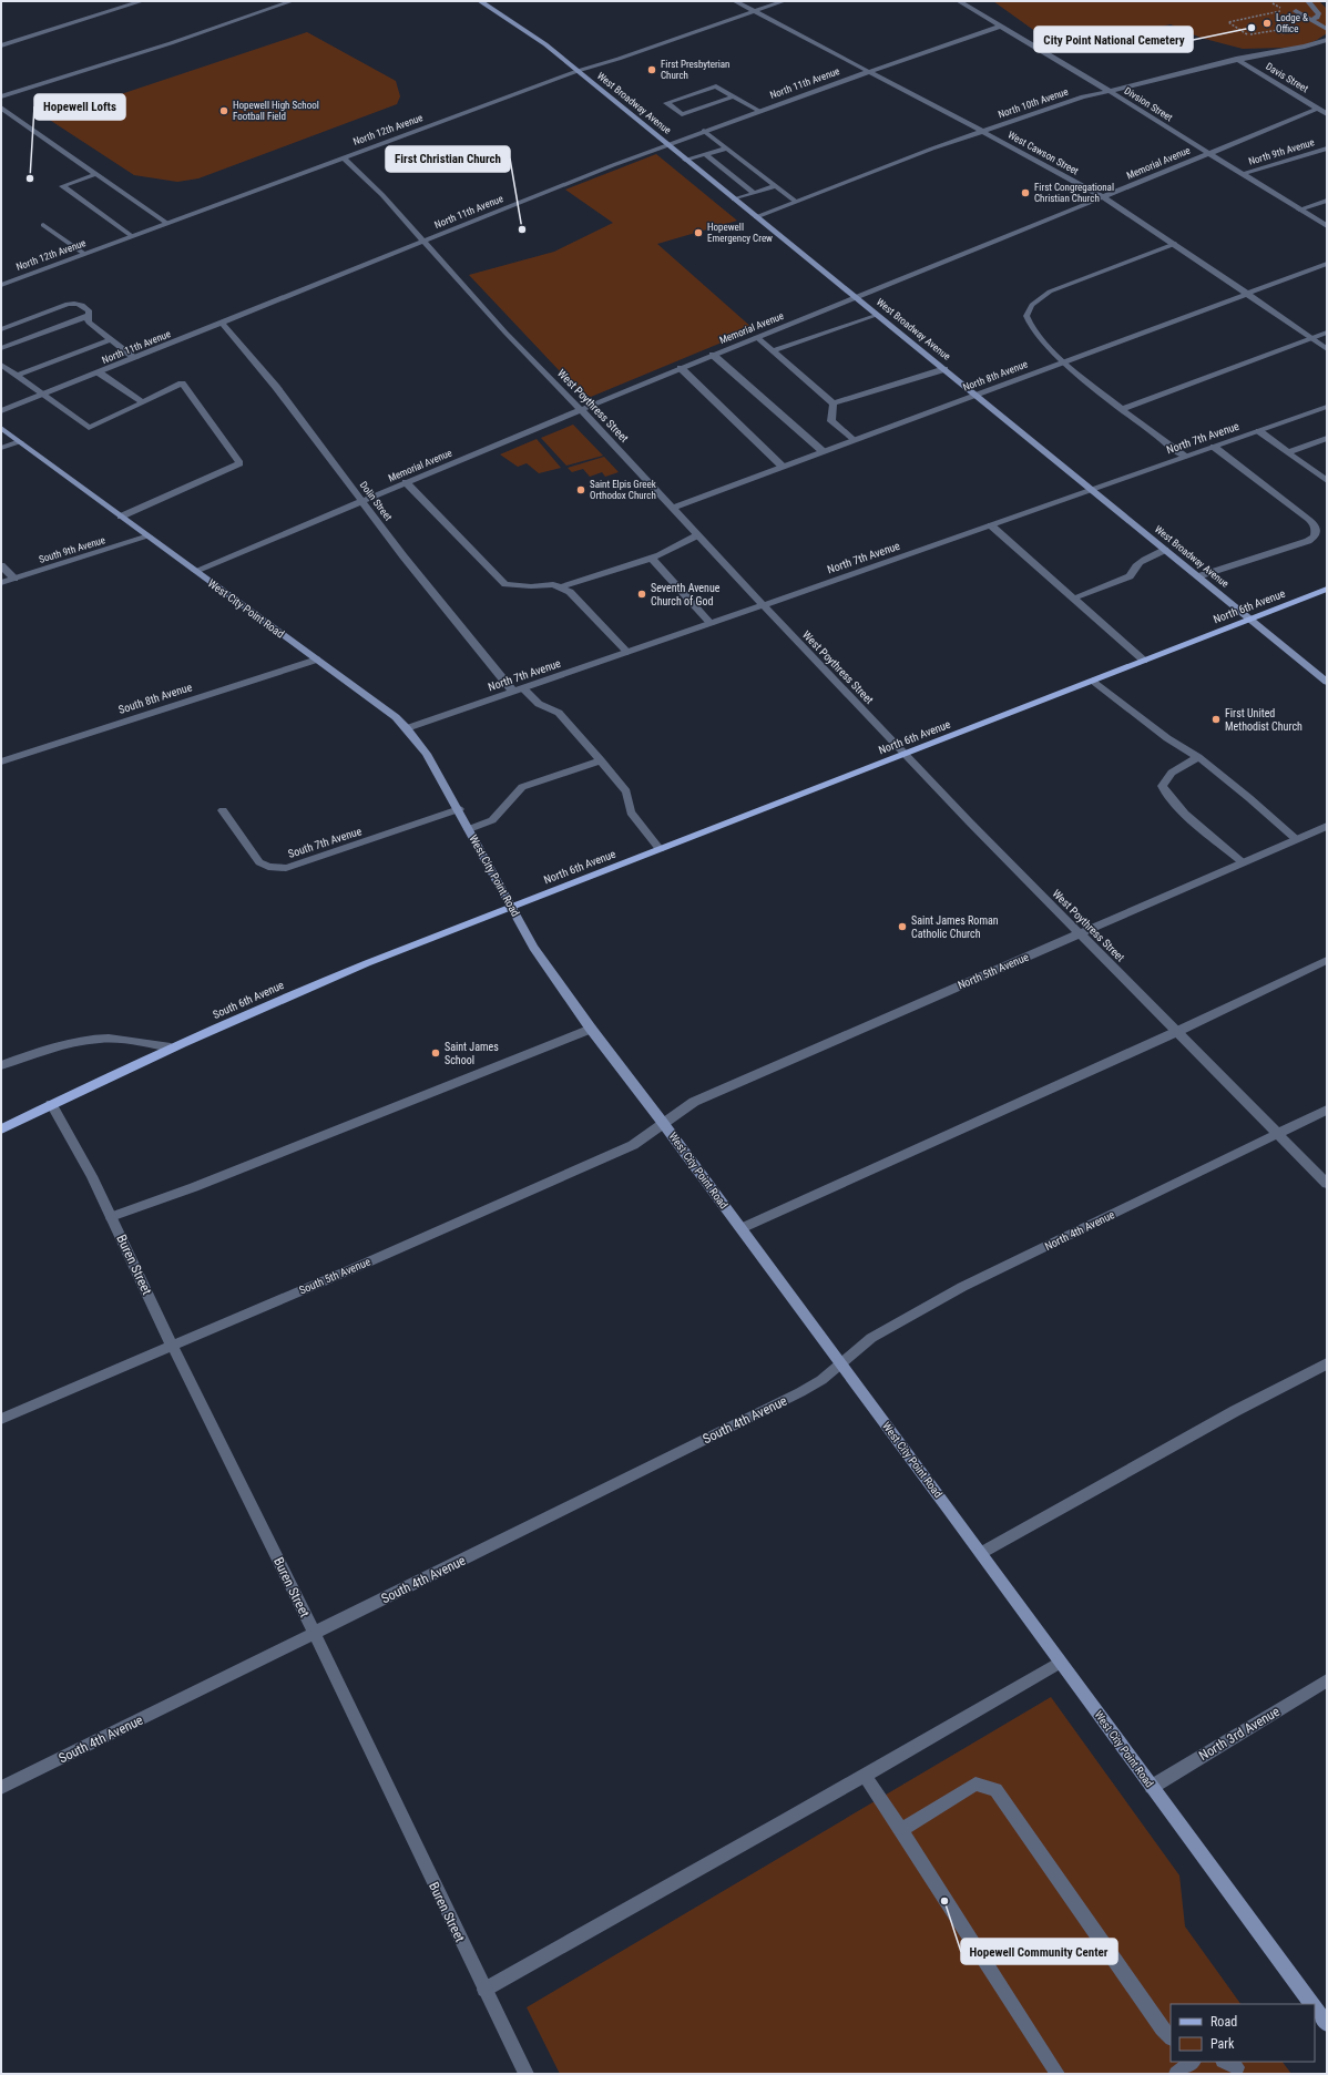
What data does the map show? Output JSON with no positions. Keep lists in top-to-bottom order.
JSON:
{
  "streets": {
    "main road": ["North 6th Avenue", "South 6th Avenue"],
    "street": [
      "Davis Street",
      "North 11th Avenue",
      "West Broadway Avenue",
      "North 10th Avenue",
      "Divsion Street",
      "North 12th Avenue",
      "North 9th Avenue",
      "West Cawson Street",
      "Memorial Avenue",
      "North 8th Avenue",
      "West Poythress Street",
      "North 7th Avenue",
      "Dolin Street",
      "South 9th Avenue",
      "West City Point Road",
      "South 8th Avenue",
      "South 7th Avenue",
      "North 5th Avenue",
      "North 4th Avenue",
      "Buren Street",
      "South 5th Avenue",
      "South 4th Avenue",
      "North 3rd Avenue"
    ]
  },
  "crossings": [
    ["Davis Street", "North 10th Avenue"],
    ["Davis Street", "Memorial Avenue"],
    ["North 11th Avenue", "West Broadway Avenue"],
    ["North 11th Avenue", "Divsion Street"],
    ["North 11th Avenue", "West Cawson Street"],
    ["North 11th Avenue", "West Poythress Street"],
    ["North 11th Avenue", "Dolin Street"],
    ["West Broadway Avenue", "North 10th Avenue"],
    ["West Broadway Avenue", "North 12th Avenue"],
    ["West Broadway Avenue", "Memorial Avenue"],
    ["West Broadway Avenue", "North 8th Avenue"],
    ["West Broadway Avenue", "North 7th Avenue"],
    ["West Broadway Avenue", "North 6th Avenue"],
    ["North 10th Avenue", "Divsion Street"],
    ["North 10th Avenue", "West Cawson Street"],
    ["Divsion Street", "North 9th Avenue"],
    ["Divsion Street", "Memorial Avenue"],
    ["North 12th Avenue", "West Cawson Street"],
    ["North 12th Avenue", "West Poythress Street"],
    ["West Cawson Street", "Memorial Avenue"],
    ["West Cawson Street", "North 8th Avenue"],
    ["Memorial Avenue", "West Poythress Street"],
    ["Memorial Avenue", "Dolin Street"],
    ["Memorial Avenue", "West City Point Road"],
    ["North 8th Avenue", "West Poythress Street"],
    ["West Poythress Street", "North 7th Avenue"],
    ["West Poythress Street", "North 6th Avenue"],
    ["West Poythress Street", "North 5th Avenue"],
    ["West Poythress Street", "North 4th Avenue"],
    ["North 7th Avenue", "Dolin Street"],
    ["North 7th Avenue", "West City Point Road"],
    ["South 9th Avenue", "West City Point Road"],
    ["North 6th Avenue", "West City Point Road"],
    ["North 6th Avenue", "South 6th Avenue"],
    ["West City Point Road", "South 8th Avenue"],
    ["West City Point Road", "South 7th Avenue"],
    ["West City Point Road", "North 5th Avenue"],
    ["West City Point Road", "South 6th Avenue"],
    ["West City Point Road", "North 4th Avenue"],
    ["West City Point Road", "South 5th Avenue"],
    ["West City Point Road", "South 4th Avenue"],
    ["West City Point Road", "North 3rd Avenue"],
    ["North 5th Avenue", "South 5th Avenue"],
    ["South 6th Avenue", "Buren Street"],
    ["North 4th Avenue", "South 4th Avenue"],
    ["Buren Street", "South 5th Avenue"],
    ["Buren Street", "South 4th Avenue"]
  ],
  "places": [
    "Lodge & Office",
    "City Point National Cemetery",
    "First Presbyterian Church",
    "Hopewell High School Football Field",
    "Hopewell Lofts",
    "First Congregational Christian Church",
    "First Christian Church",
    "Hopewell Emergency Crew",
    "Saint Elpis Greek Orthodox Church",
    "Seventh Avenue Church of God",
    "First United Methodist Church",
    "Saint James Roman Catholic Church",
    "Saint James School",
    "Hopewell Community Center"
  ],
  "legend": ["Road", "Park"]
}
